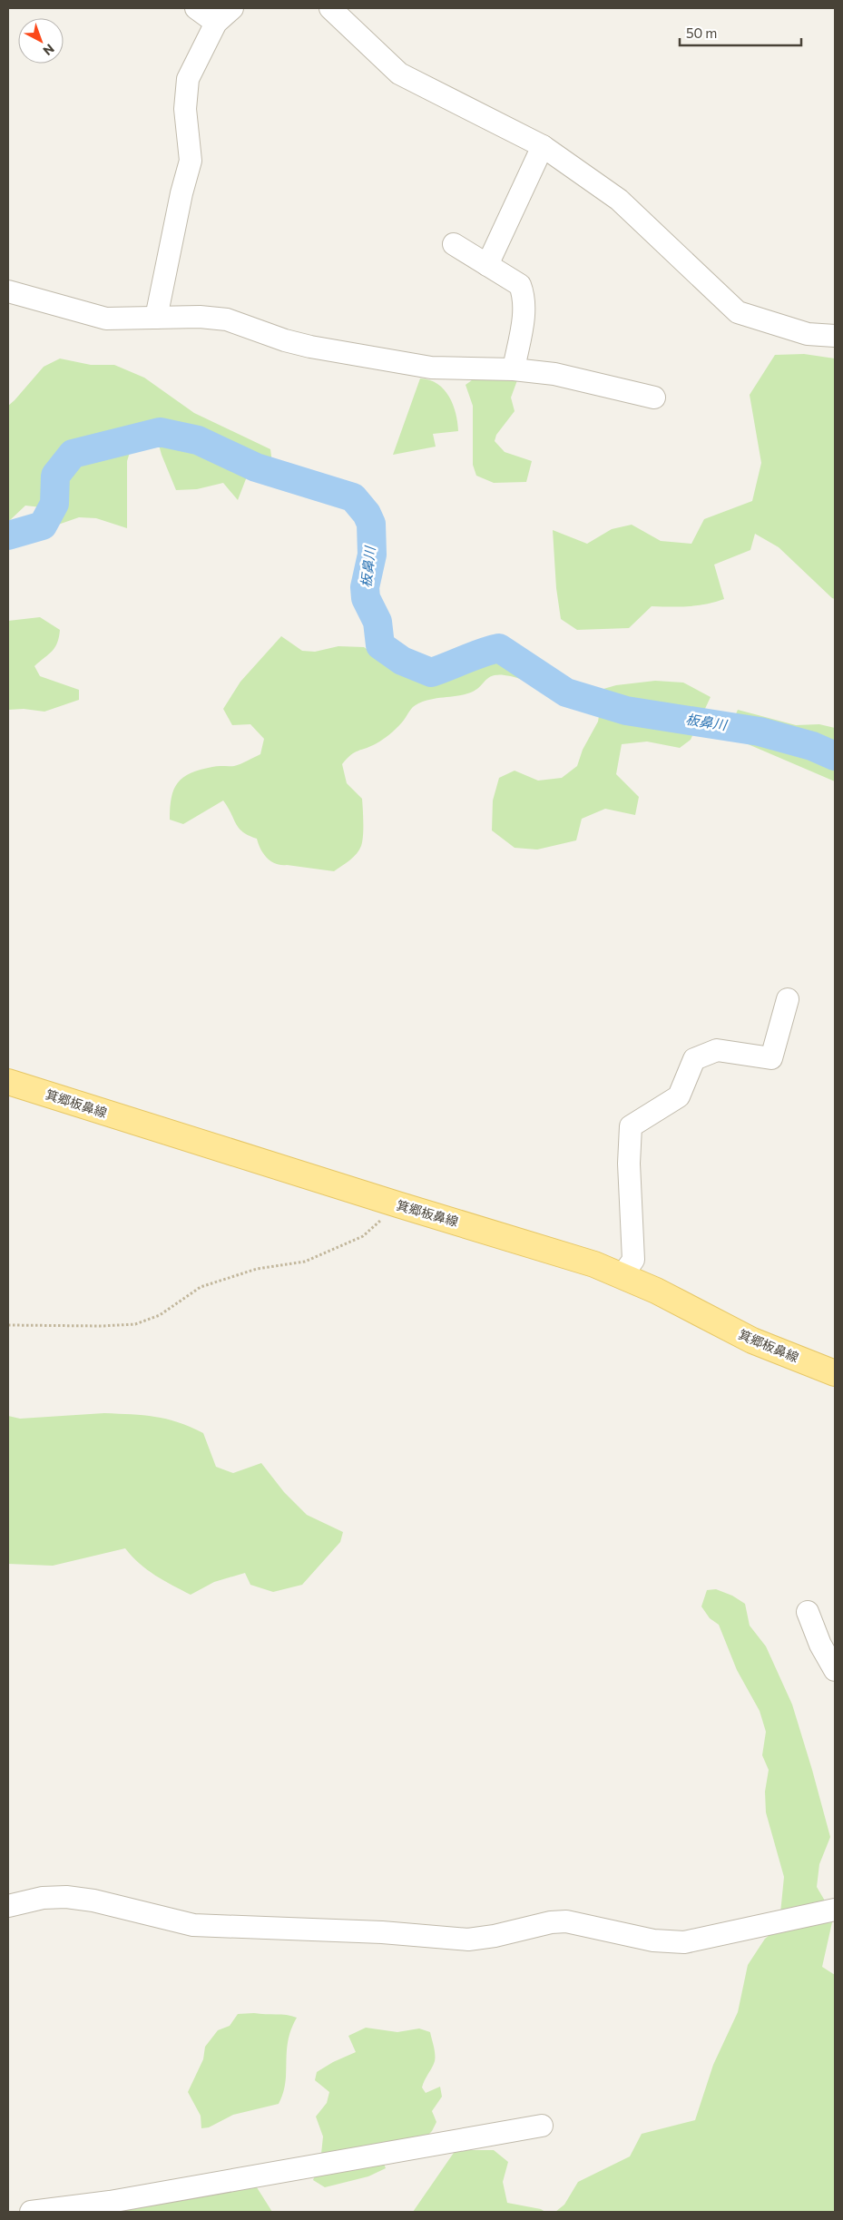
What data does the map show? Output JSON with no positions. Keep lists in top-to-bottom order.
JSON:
{
  "streets": {
    "main road": ["箕郷板鼻線"]
  },
  "water": ["板鼻川"],
  "scale_bar": "50 m",
  "north": "bottom right"
}
